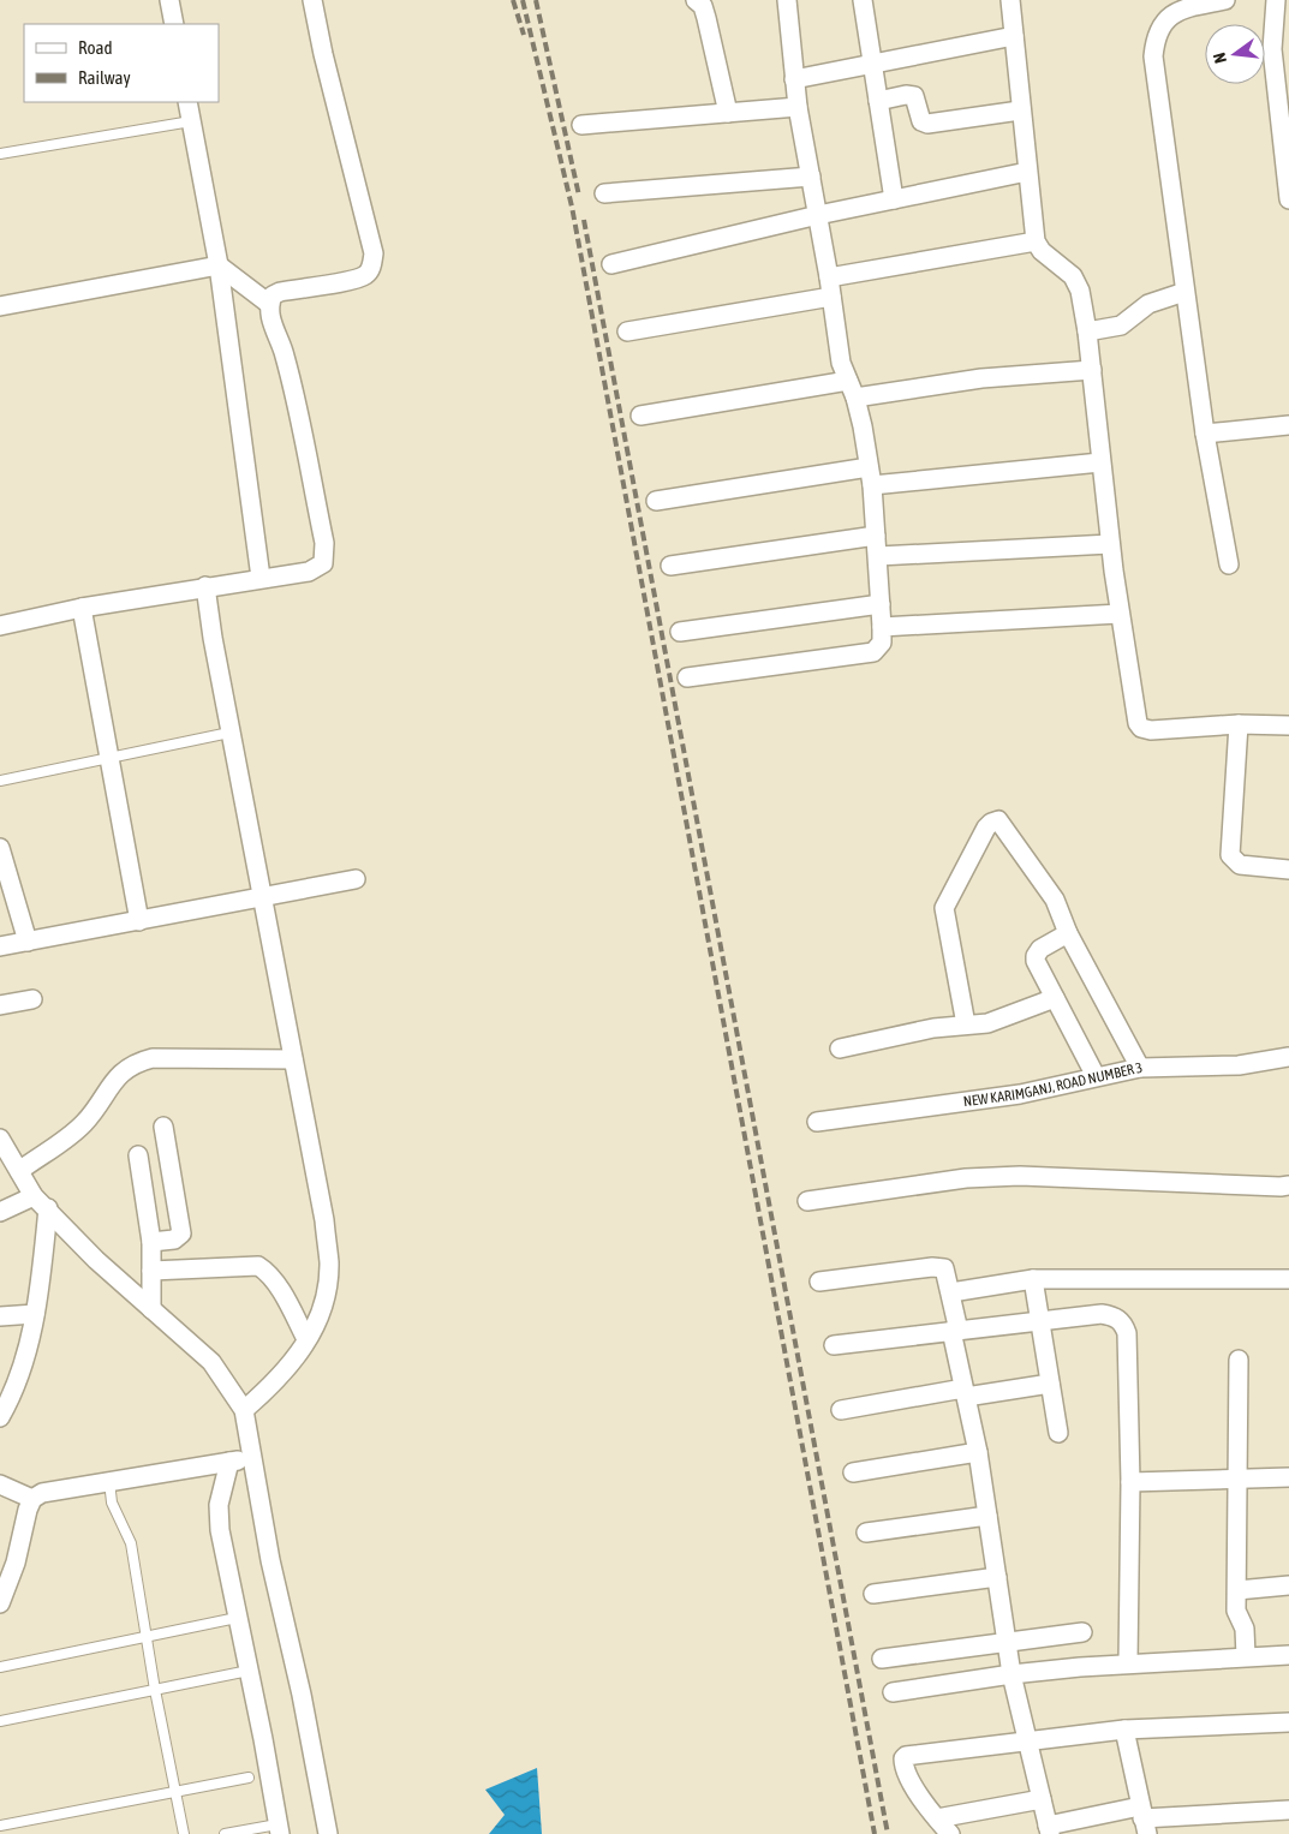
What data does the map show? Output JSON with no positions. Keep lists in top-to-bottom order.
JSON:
{
  "streets": {
    "street": ["NEW KARIMGANJ, ROAD NUMBER 3"]
  },
  "legend": ["Road", "Railway"],
  "north": "left"
}
